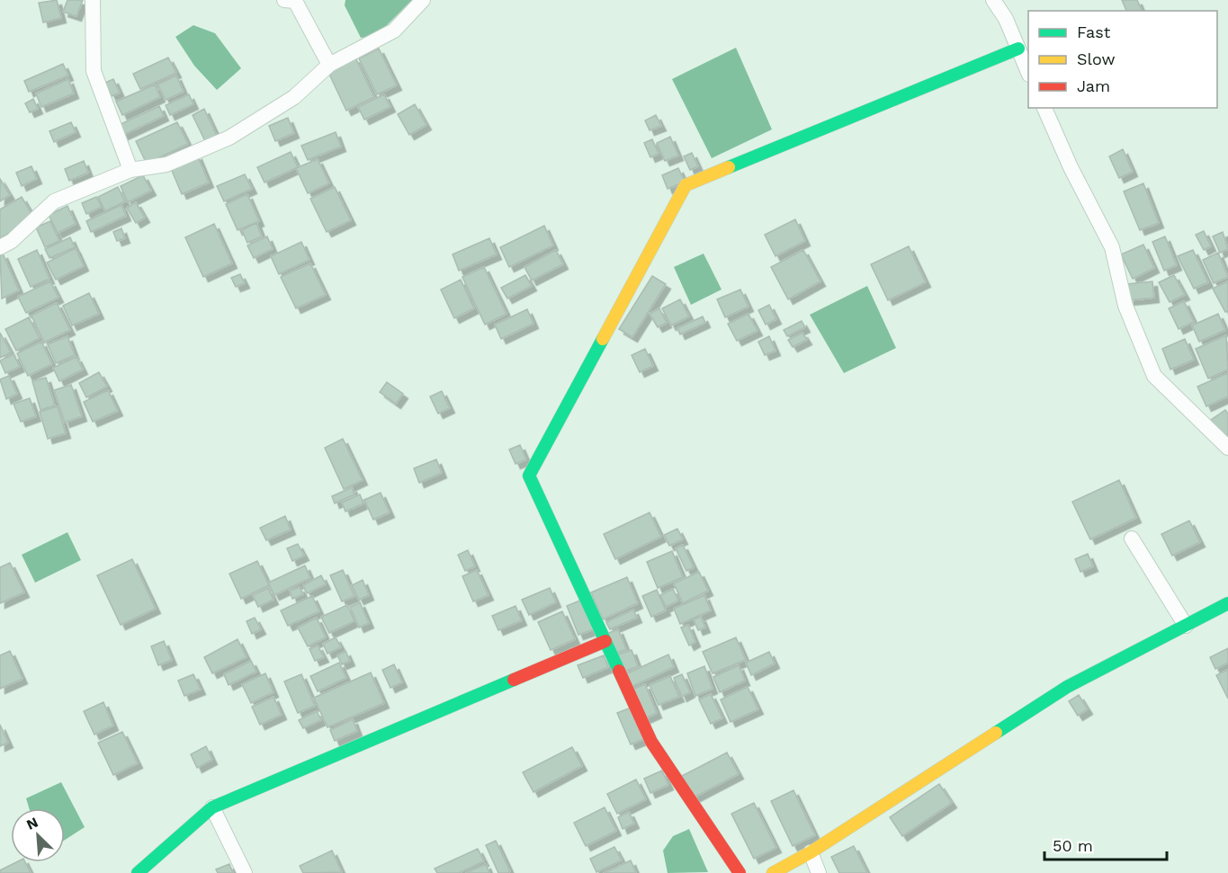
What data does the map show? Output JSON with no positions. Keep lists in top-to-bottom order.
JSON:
{
  "legend": ["Fast", "Slow", "Jam"],
  "scale_bar": "50 m",
  "north": "top left"
}
